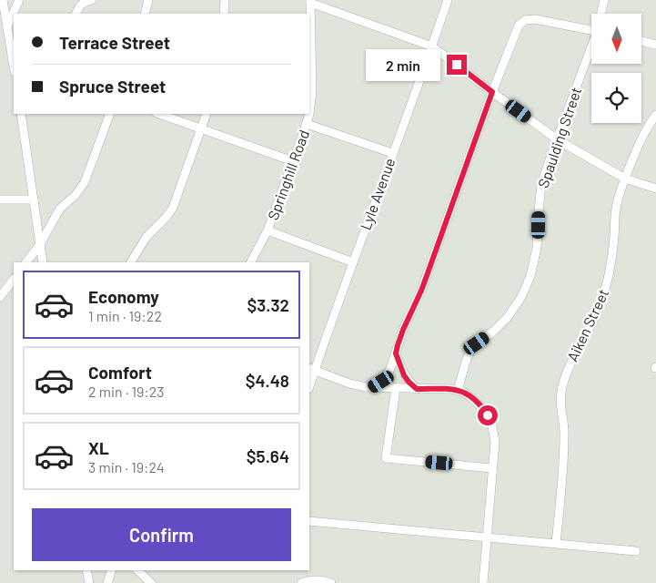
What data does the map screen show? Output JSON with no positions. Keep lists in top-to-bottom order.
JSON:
{
  "streets": {
    "street": [
      "Spaulding Street",
      "Springhill Road",
      "Lyle Avenue",
      "Aiken Street"
    ]
  },
  "north": "bottom",
  "page": {
    "banner": ["Terrace Street", "Spruce Street"],
    "bubble": "2 min",
    "list": [
      {
        "name": "Economy",
        "note": "1 min · 19:22",
        "value": "$3.32"
      },
      {
        "name": "Comfort",
        "note": "2 min · 19:23",
        "value": "$4.48"
      },
      {
        "name": "XL",
        "note": "3 min · 19:24",
        "value": "$5.64"
      }
    ],
    "buttons": "Confirm"
  }
}
